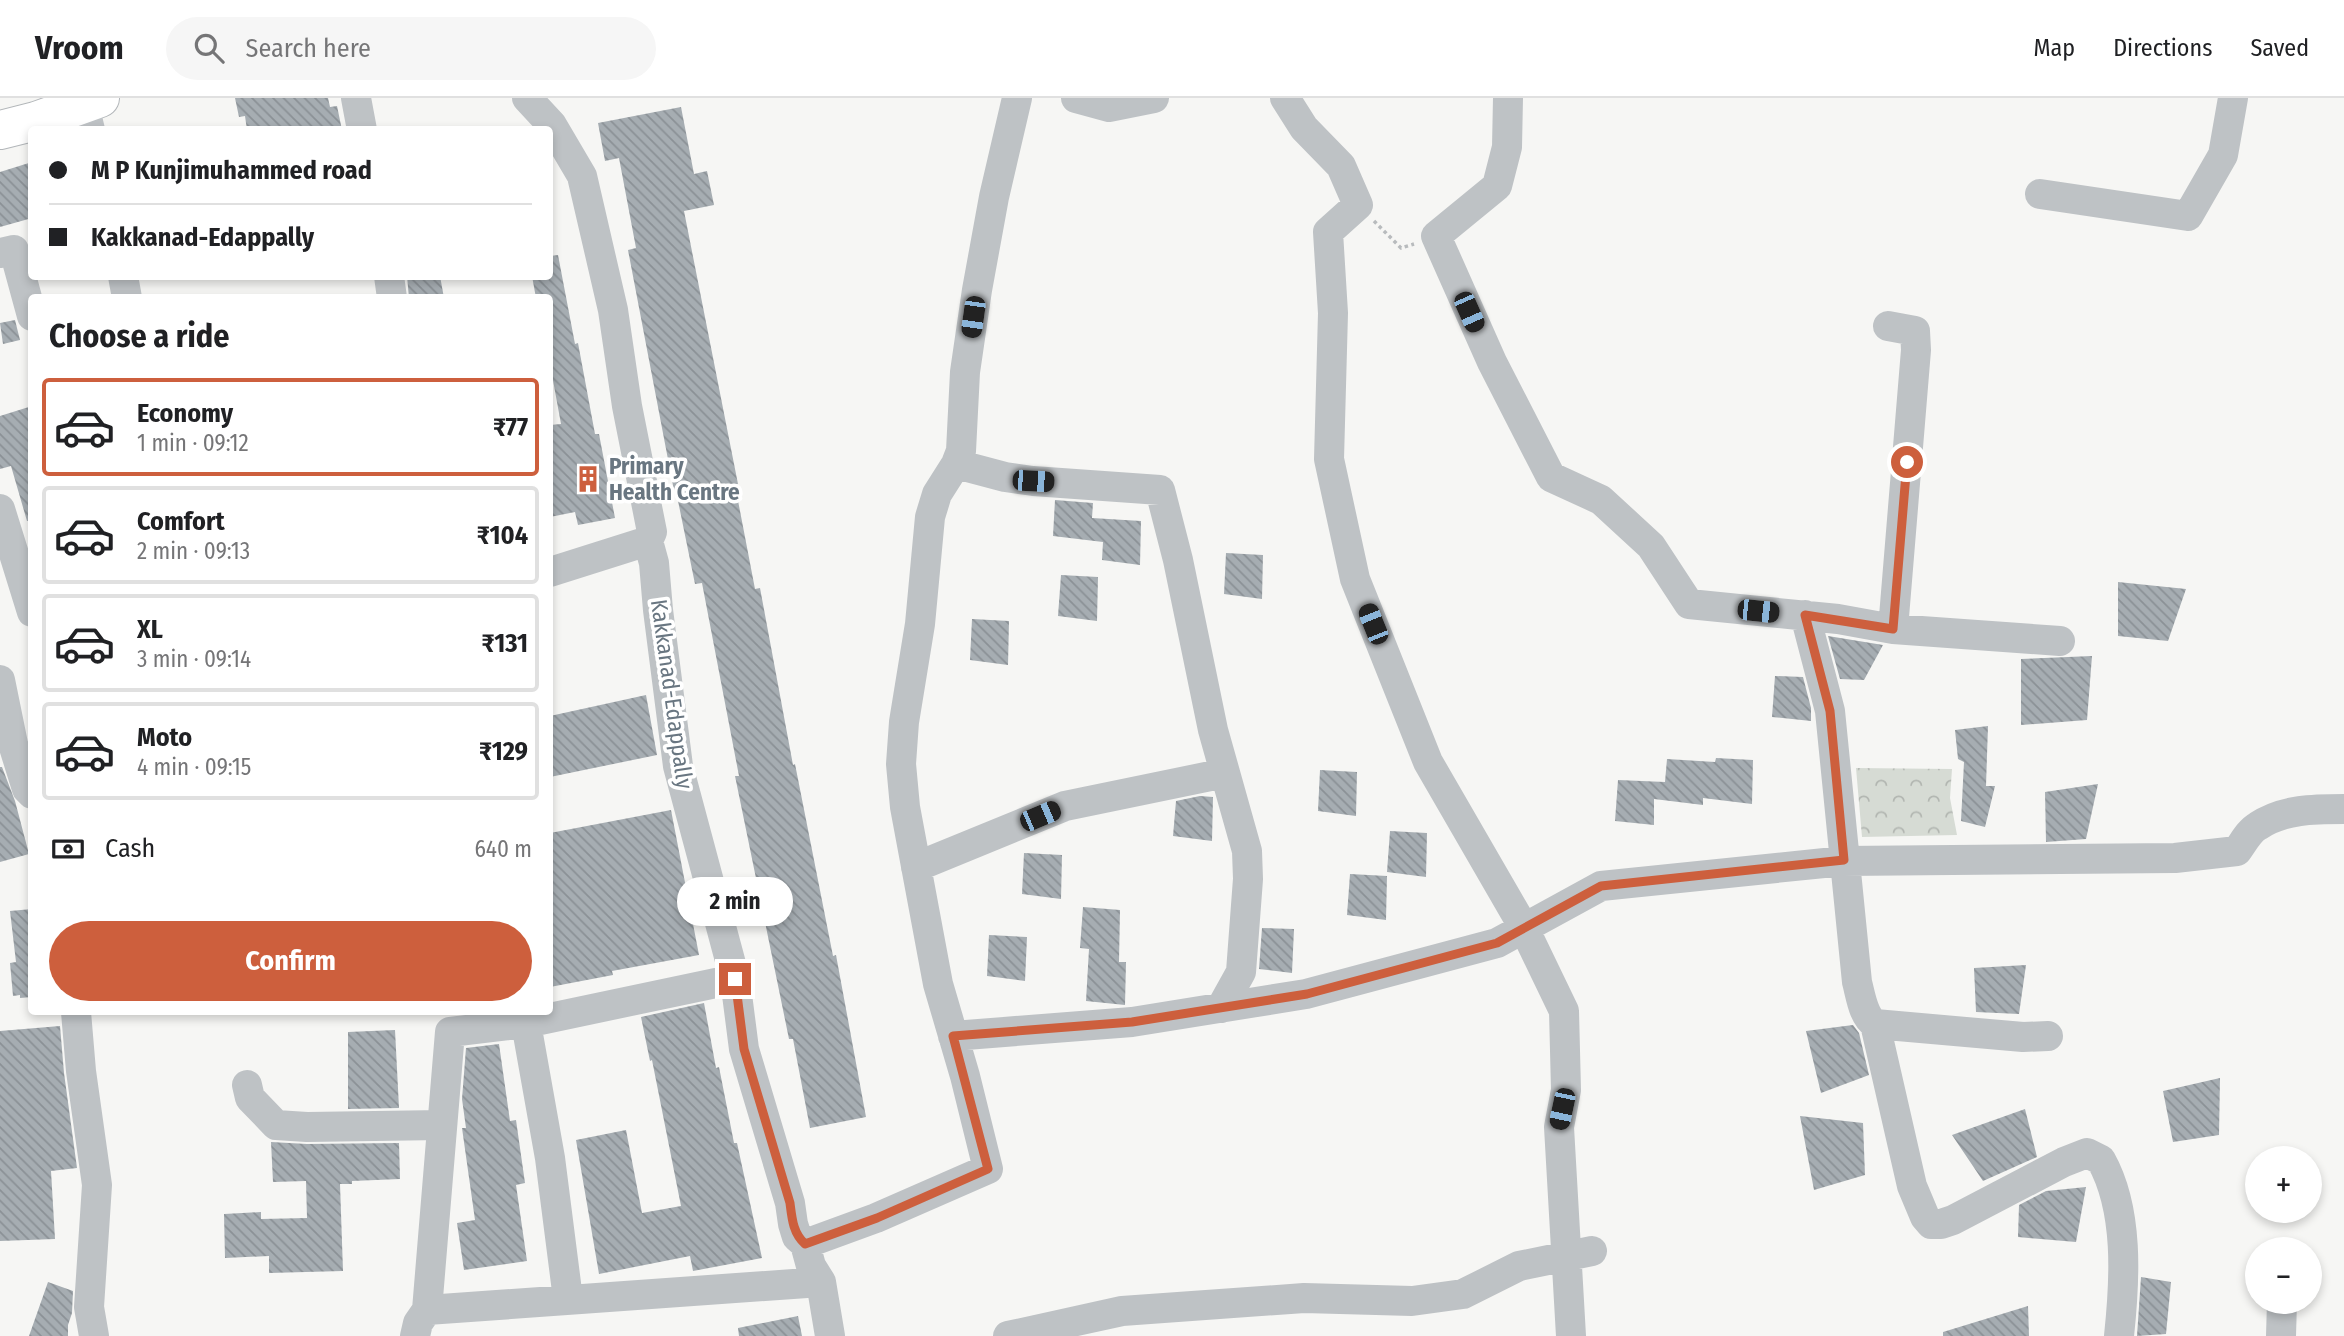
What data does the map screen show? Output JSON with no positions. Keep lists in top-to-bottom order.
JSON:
{
  "streets": {
    "street": ["Kakkanad-Edappally"]
  },
  "places": {
    "building": ["Primary Health Centre"]
  },
  "page": {
    "header": "Vroom",
    "search": "Search here",
    "nav": ["Map", "Directions", "Saved"],
    "banner": ["M P Kunjimuhammed road", "Kakkanad-Edappally"],
    "heading": "Choose a ride",
    "list": [
      {
        "name": "Economy",
        "note": "1 min · 09:12",
        "value": "₹77"
      },
      {
        "name": "Comfort",
        "note": "2 min · 09:13",
        "value": "₹104"
      },
      {
        "name": "XL",
        "note": "3 min · 09:14",
        "value": "₹131"
      },
      {
        "name": "Moto",
        "note": "4 min · 09:15",
        "value": "₹129"
      }
    ],
    "pay": ["Cash", "640 m"],
    "bubble": "2 min",
    "buttons": "Confirm",
    "map_buttons": ["+", "−"]
  }
}
